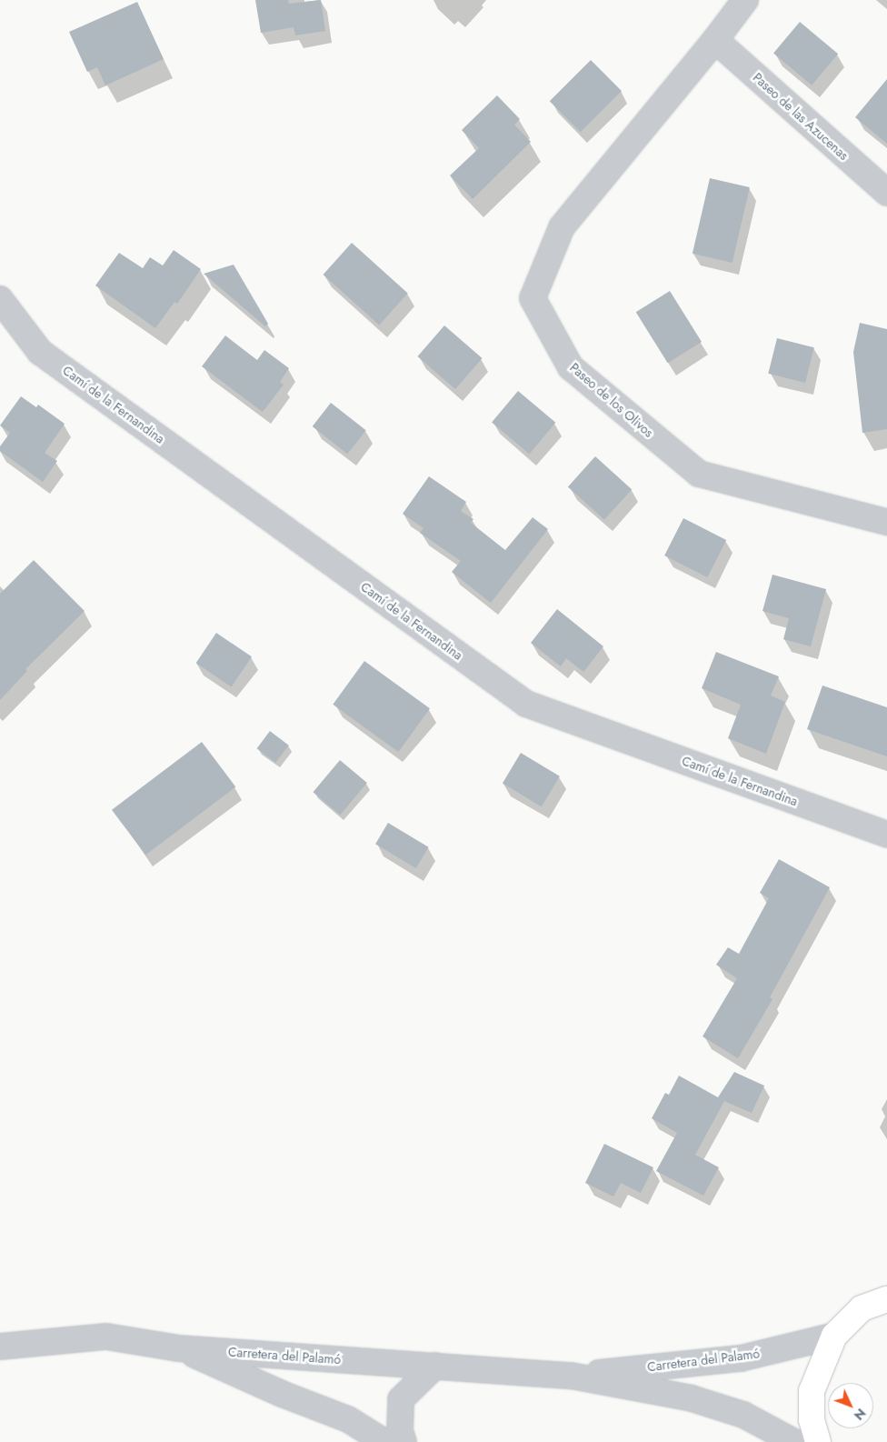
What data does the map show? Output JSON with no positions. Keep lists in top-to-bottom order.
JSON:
{
  "streets": {
    "street": [
      "Paseo de las Azucenas",
      "Paseo de los Olivos",
      "Camí de la Fernandina",
      "Carretera del Palamó"
    ]
  },
  "crossings": [
    ["Paseo de las Azucenas", "Paseo de los Olivos"]
  ],
  "north": "bottom right"
}
